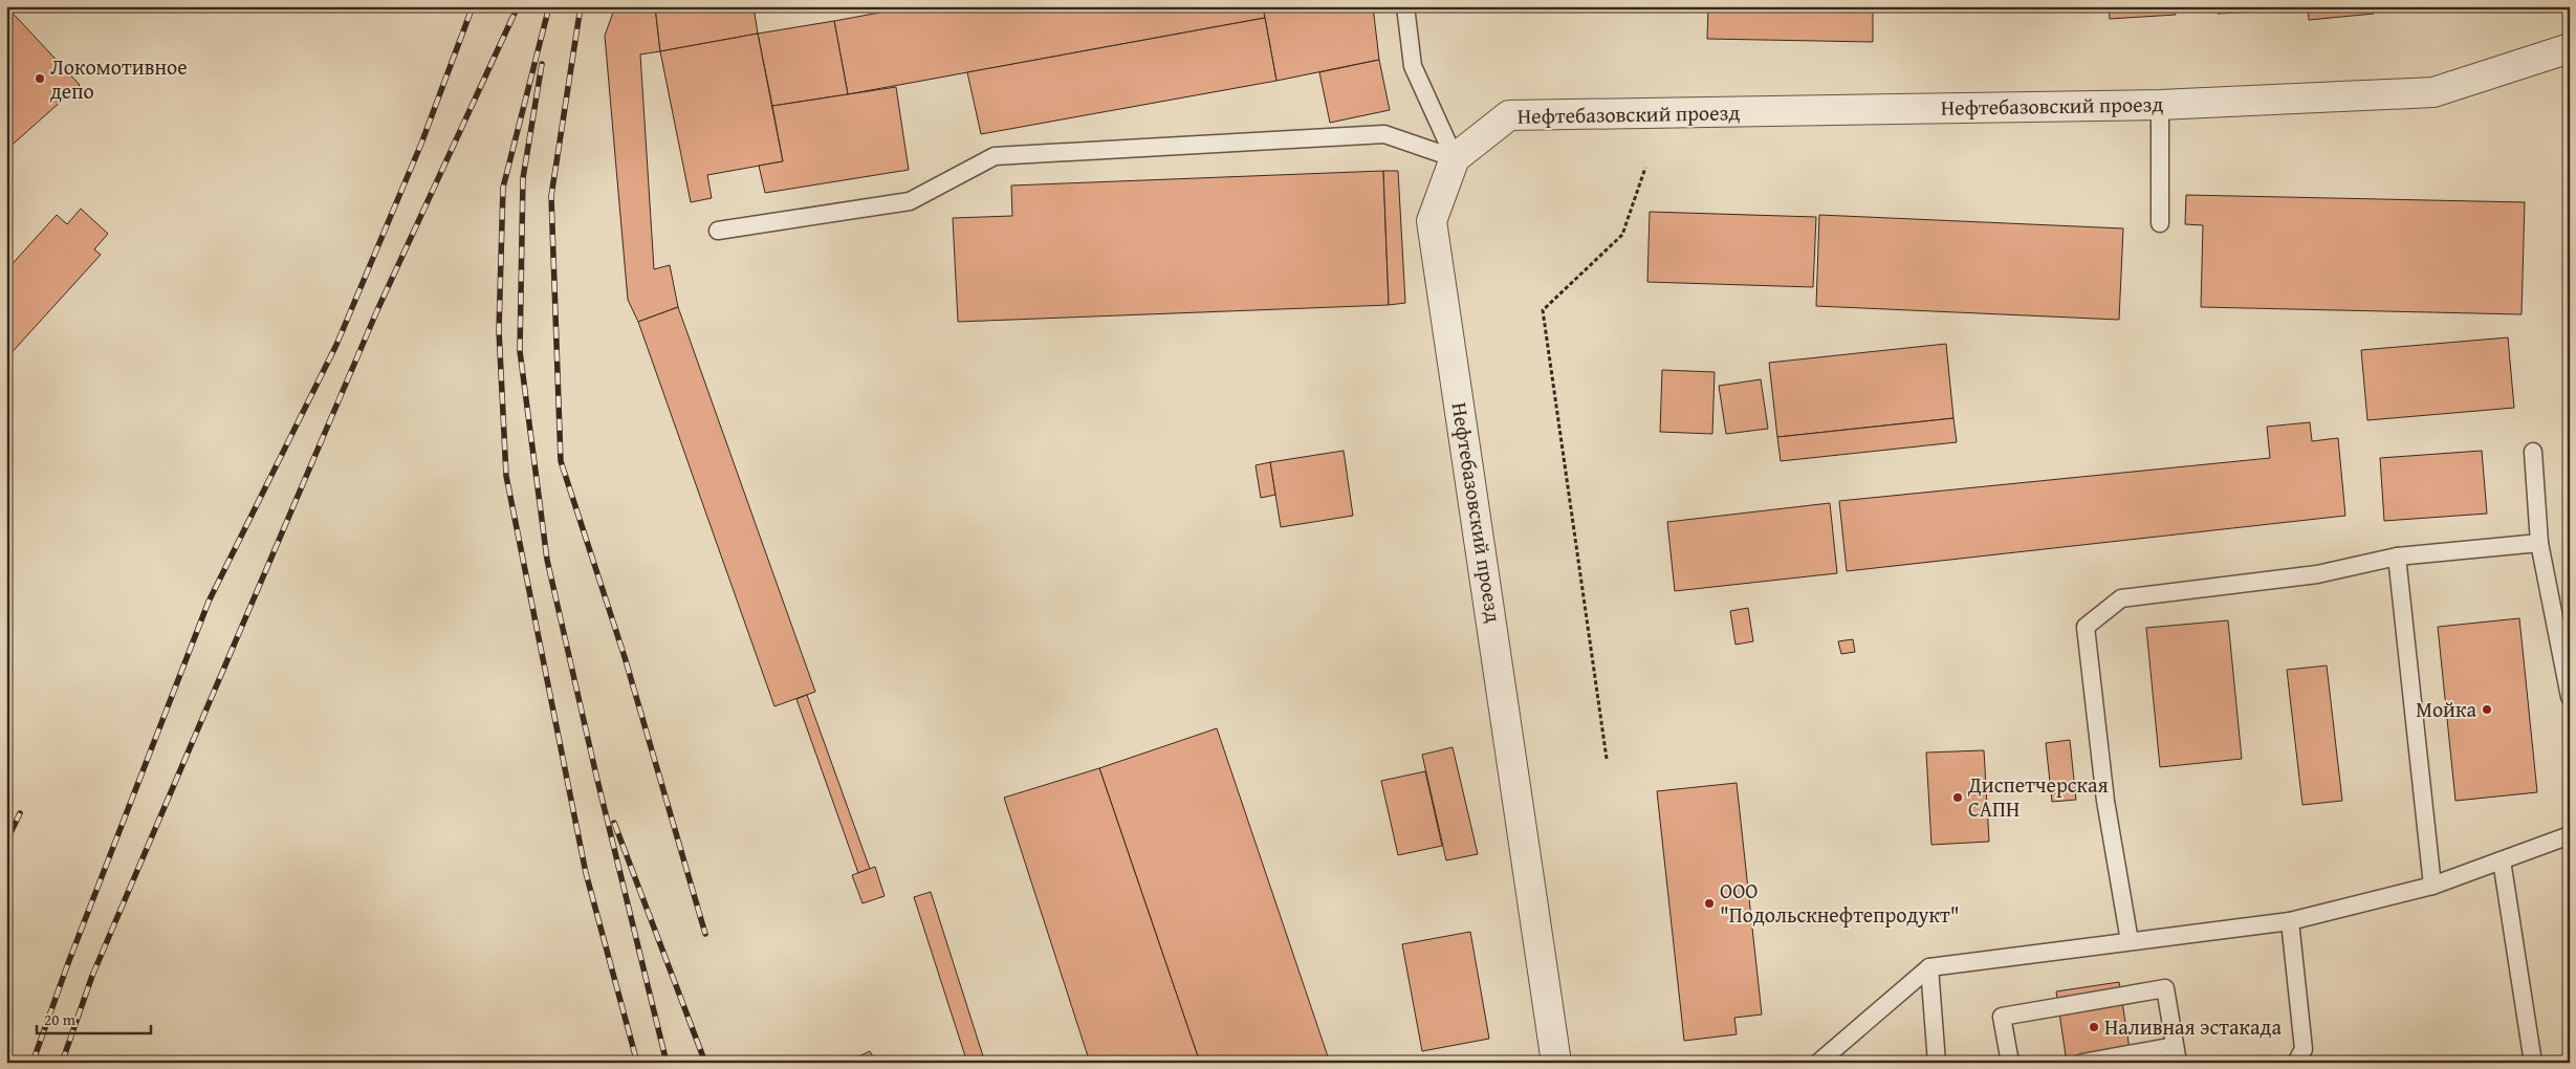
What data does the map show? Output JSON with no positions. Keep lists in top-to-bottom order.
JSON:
{
  "streets": {
    "street": ["Нефтебазовский проезд"]
  },
  "places": [
    "Локомотивное депо",
    "Мойка",
    "Диспетчерская САПН",
    "ООО \"Подольскнефтепродукт\"",
    "Наливная эстакада"
  ],
  "scale_bar": "20 m"
}
